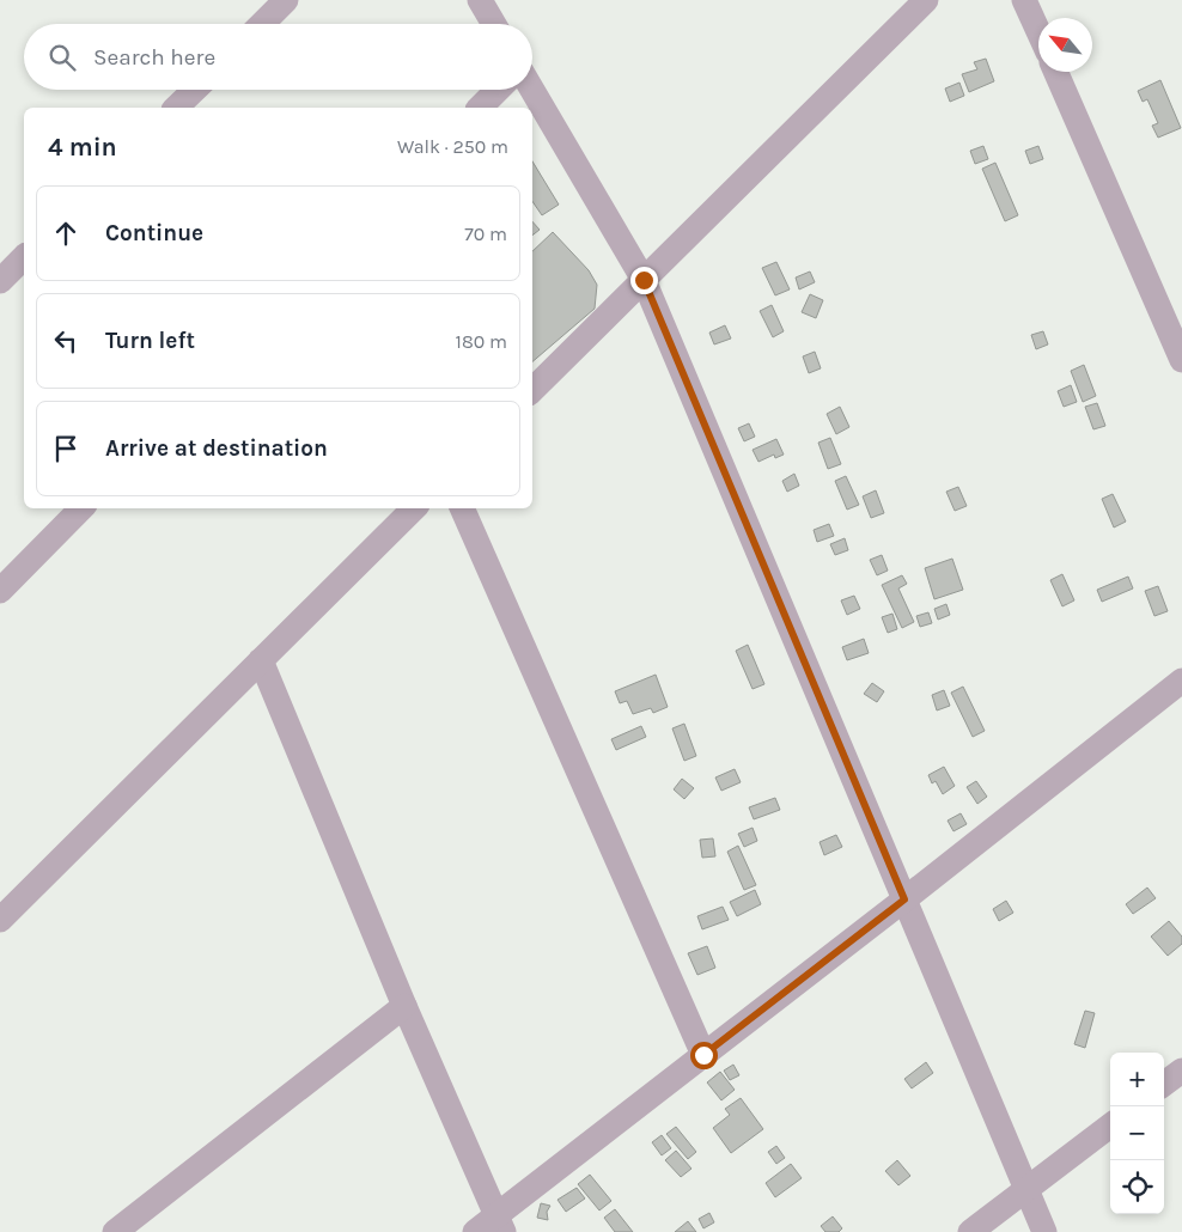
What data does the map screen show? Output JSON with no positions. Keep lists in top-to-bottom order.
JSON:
{
  "north": "top left",
  "page": {
    "search": "Search here",
    "heading": ["4 min", "Walk · 250 m"],
    "list": [
      ["Continue", "70 m"],
      ["Turn left", "180 m"],
      "Arrive at destination"
    ],
    "map_buttons": ["+", "−"]
  }
}
